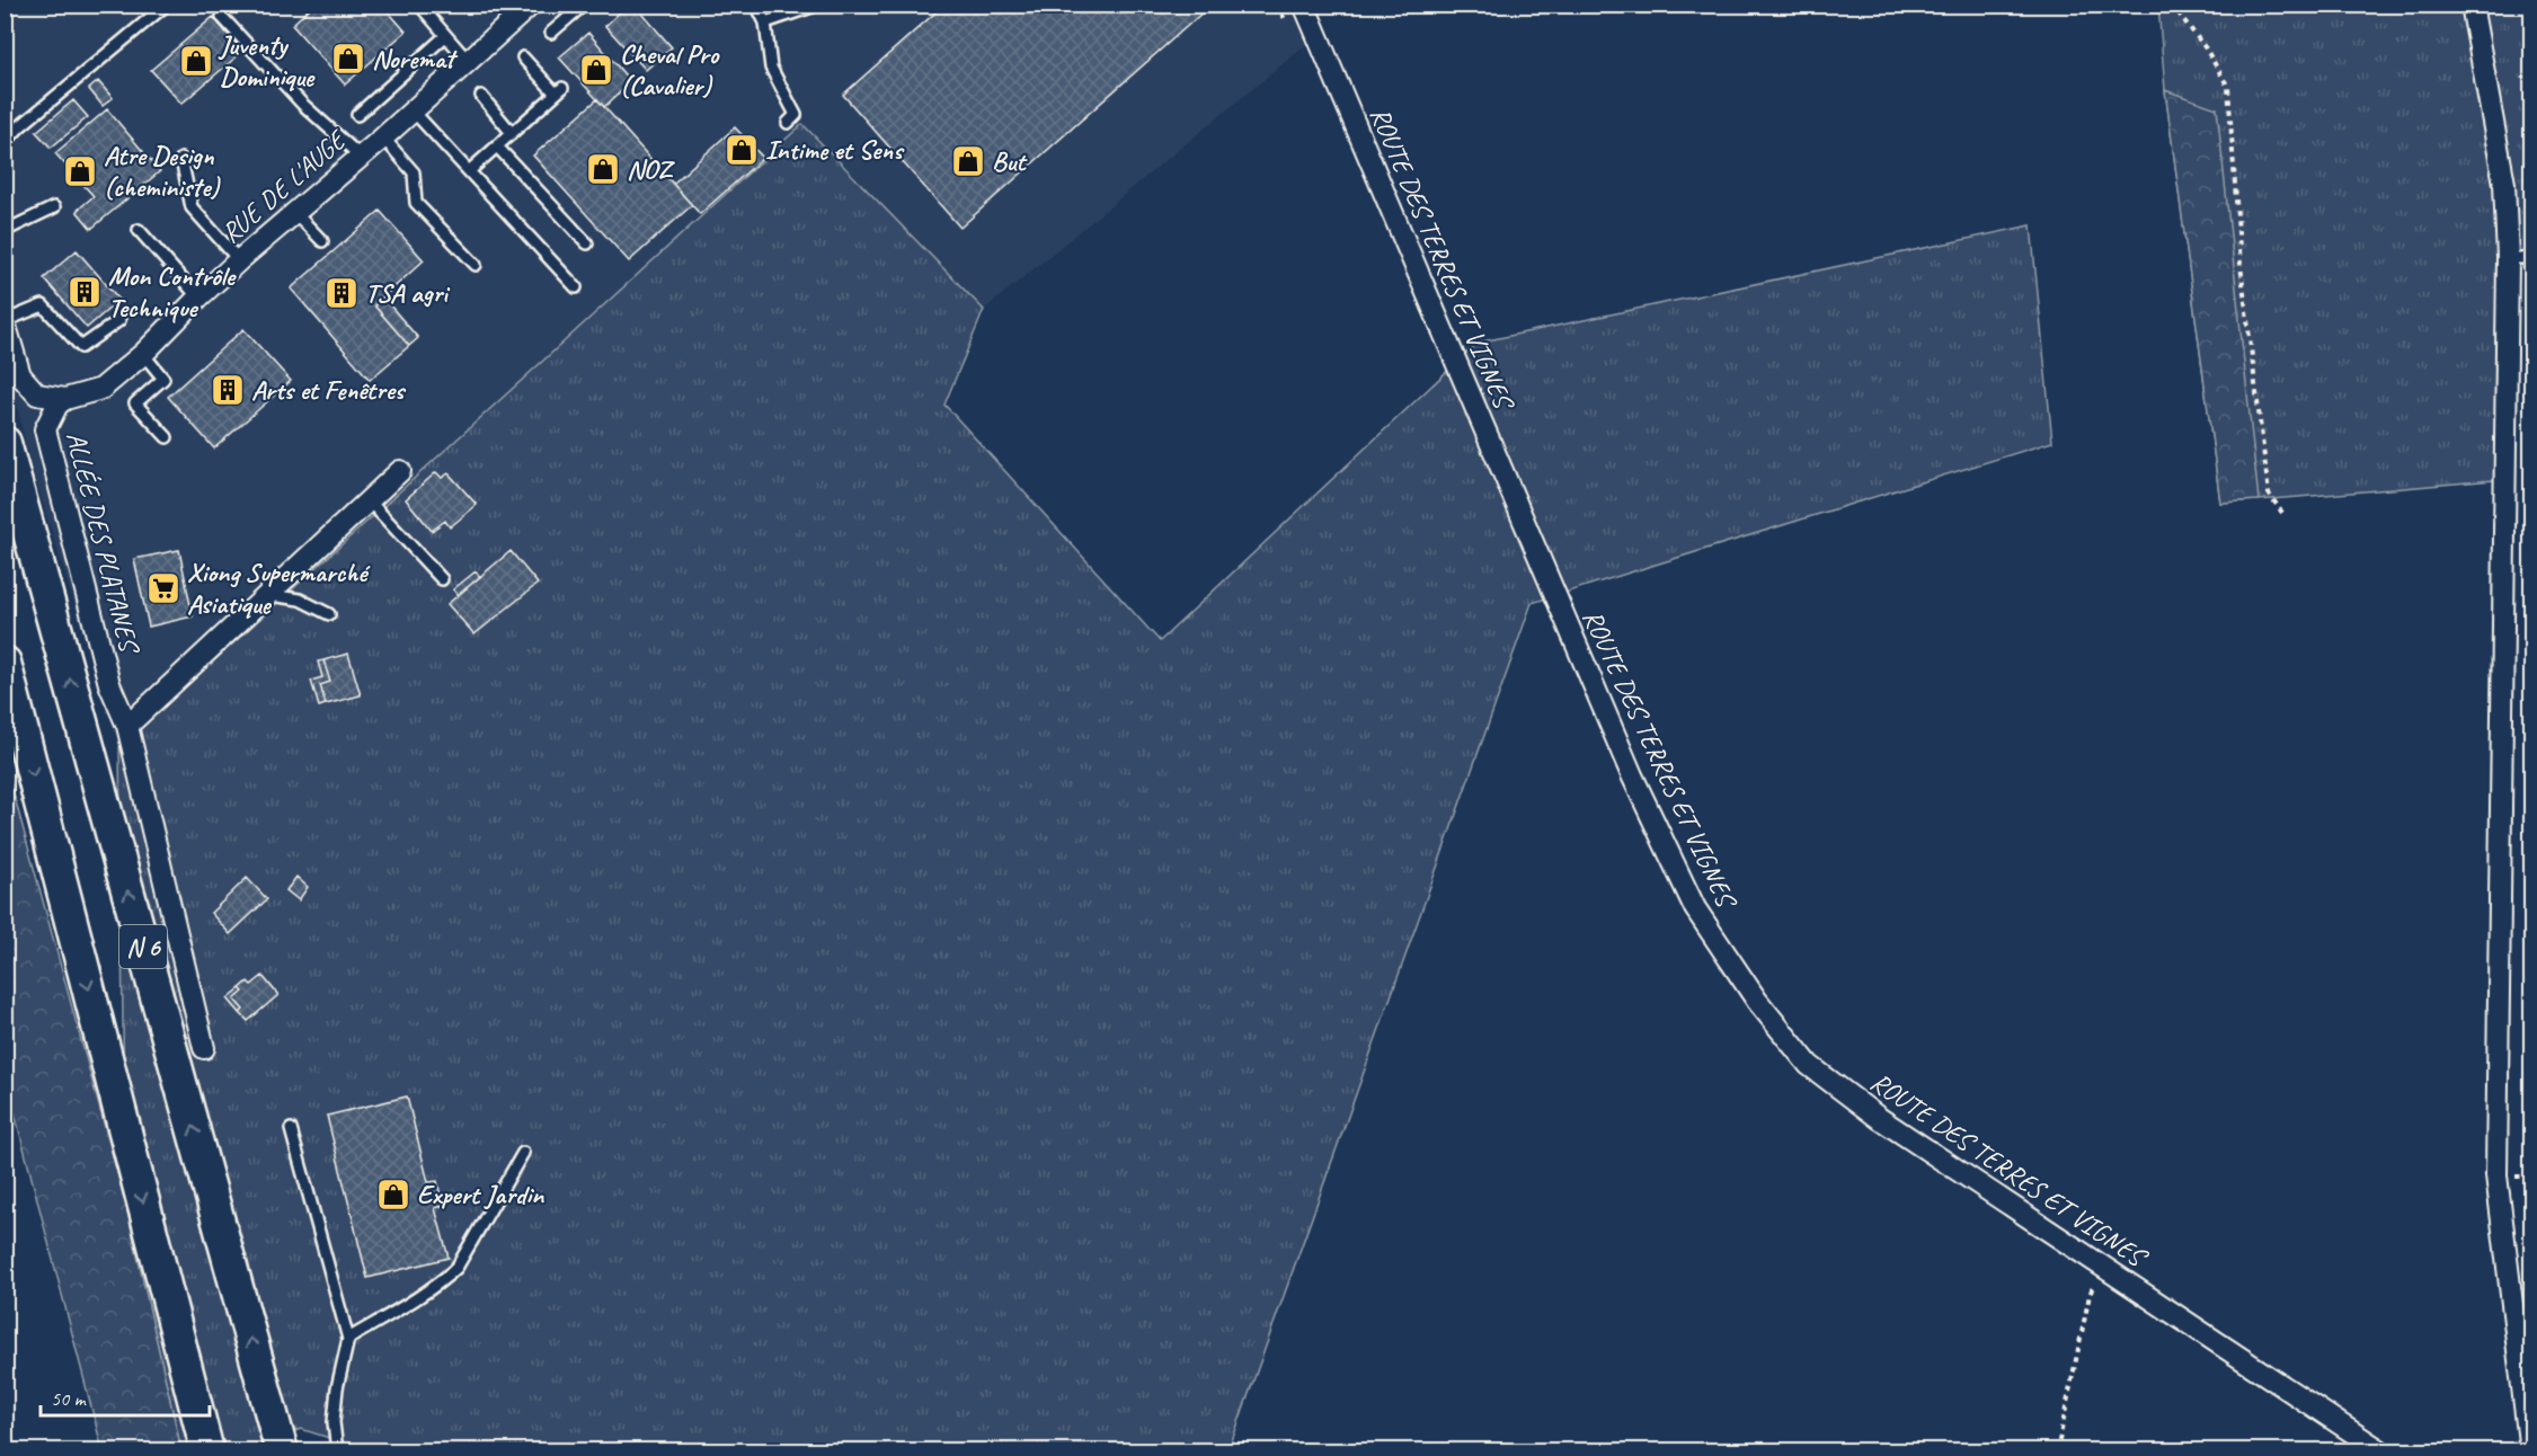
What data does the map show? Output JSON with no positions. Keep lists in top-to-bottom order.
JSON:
{
  "streets": {
    "main road": ["N 6"],
    "street": ["RUE DE L'AUGE", "ROUTE DES TERRES ET VIGNES", "ALLÉE DES PLATANES"]
  },
  "crossings": [
    ["RUE DE L'AUGE", "ALLÉE DES PLATANES"]
  ],
  "places": {
    "shop": [
      "Noremat",
      "Juventy Dominique",
      "Cheval Pro (Cavalier)",
      "Intime et Sens",
      "But",
      "NOZ",
      "Atre Design (cheministe)",
      "Expert Jardin"
    ],
    "building": ["Mon Contrôle Technique", "TSA agri", "Arts et Fenêtres"],
    "supermarket": ["Xiong Supermarché Asiatique"]
  },
  "scale_bar": "50 m"
}
